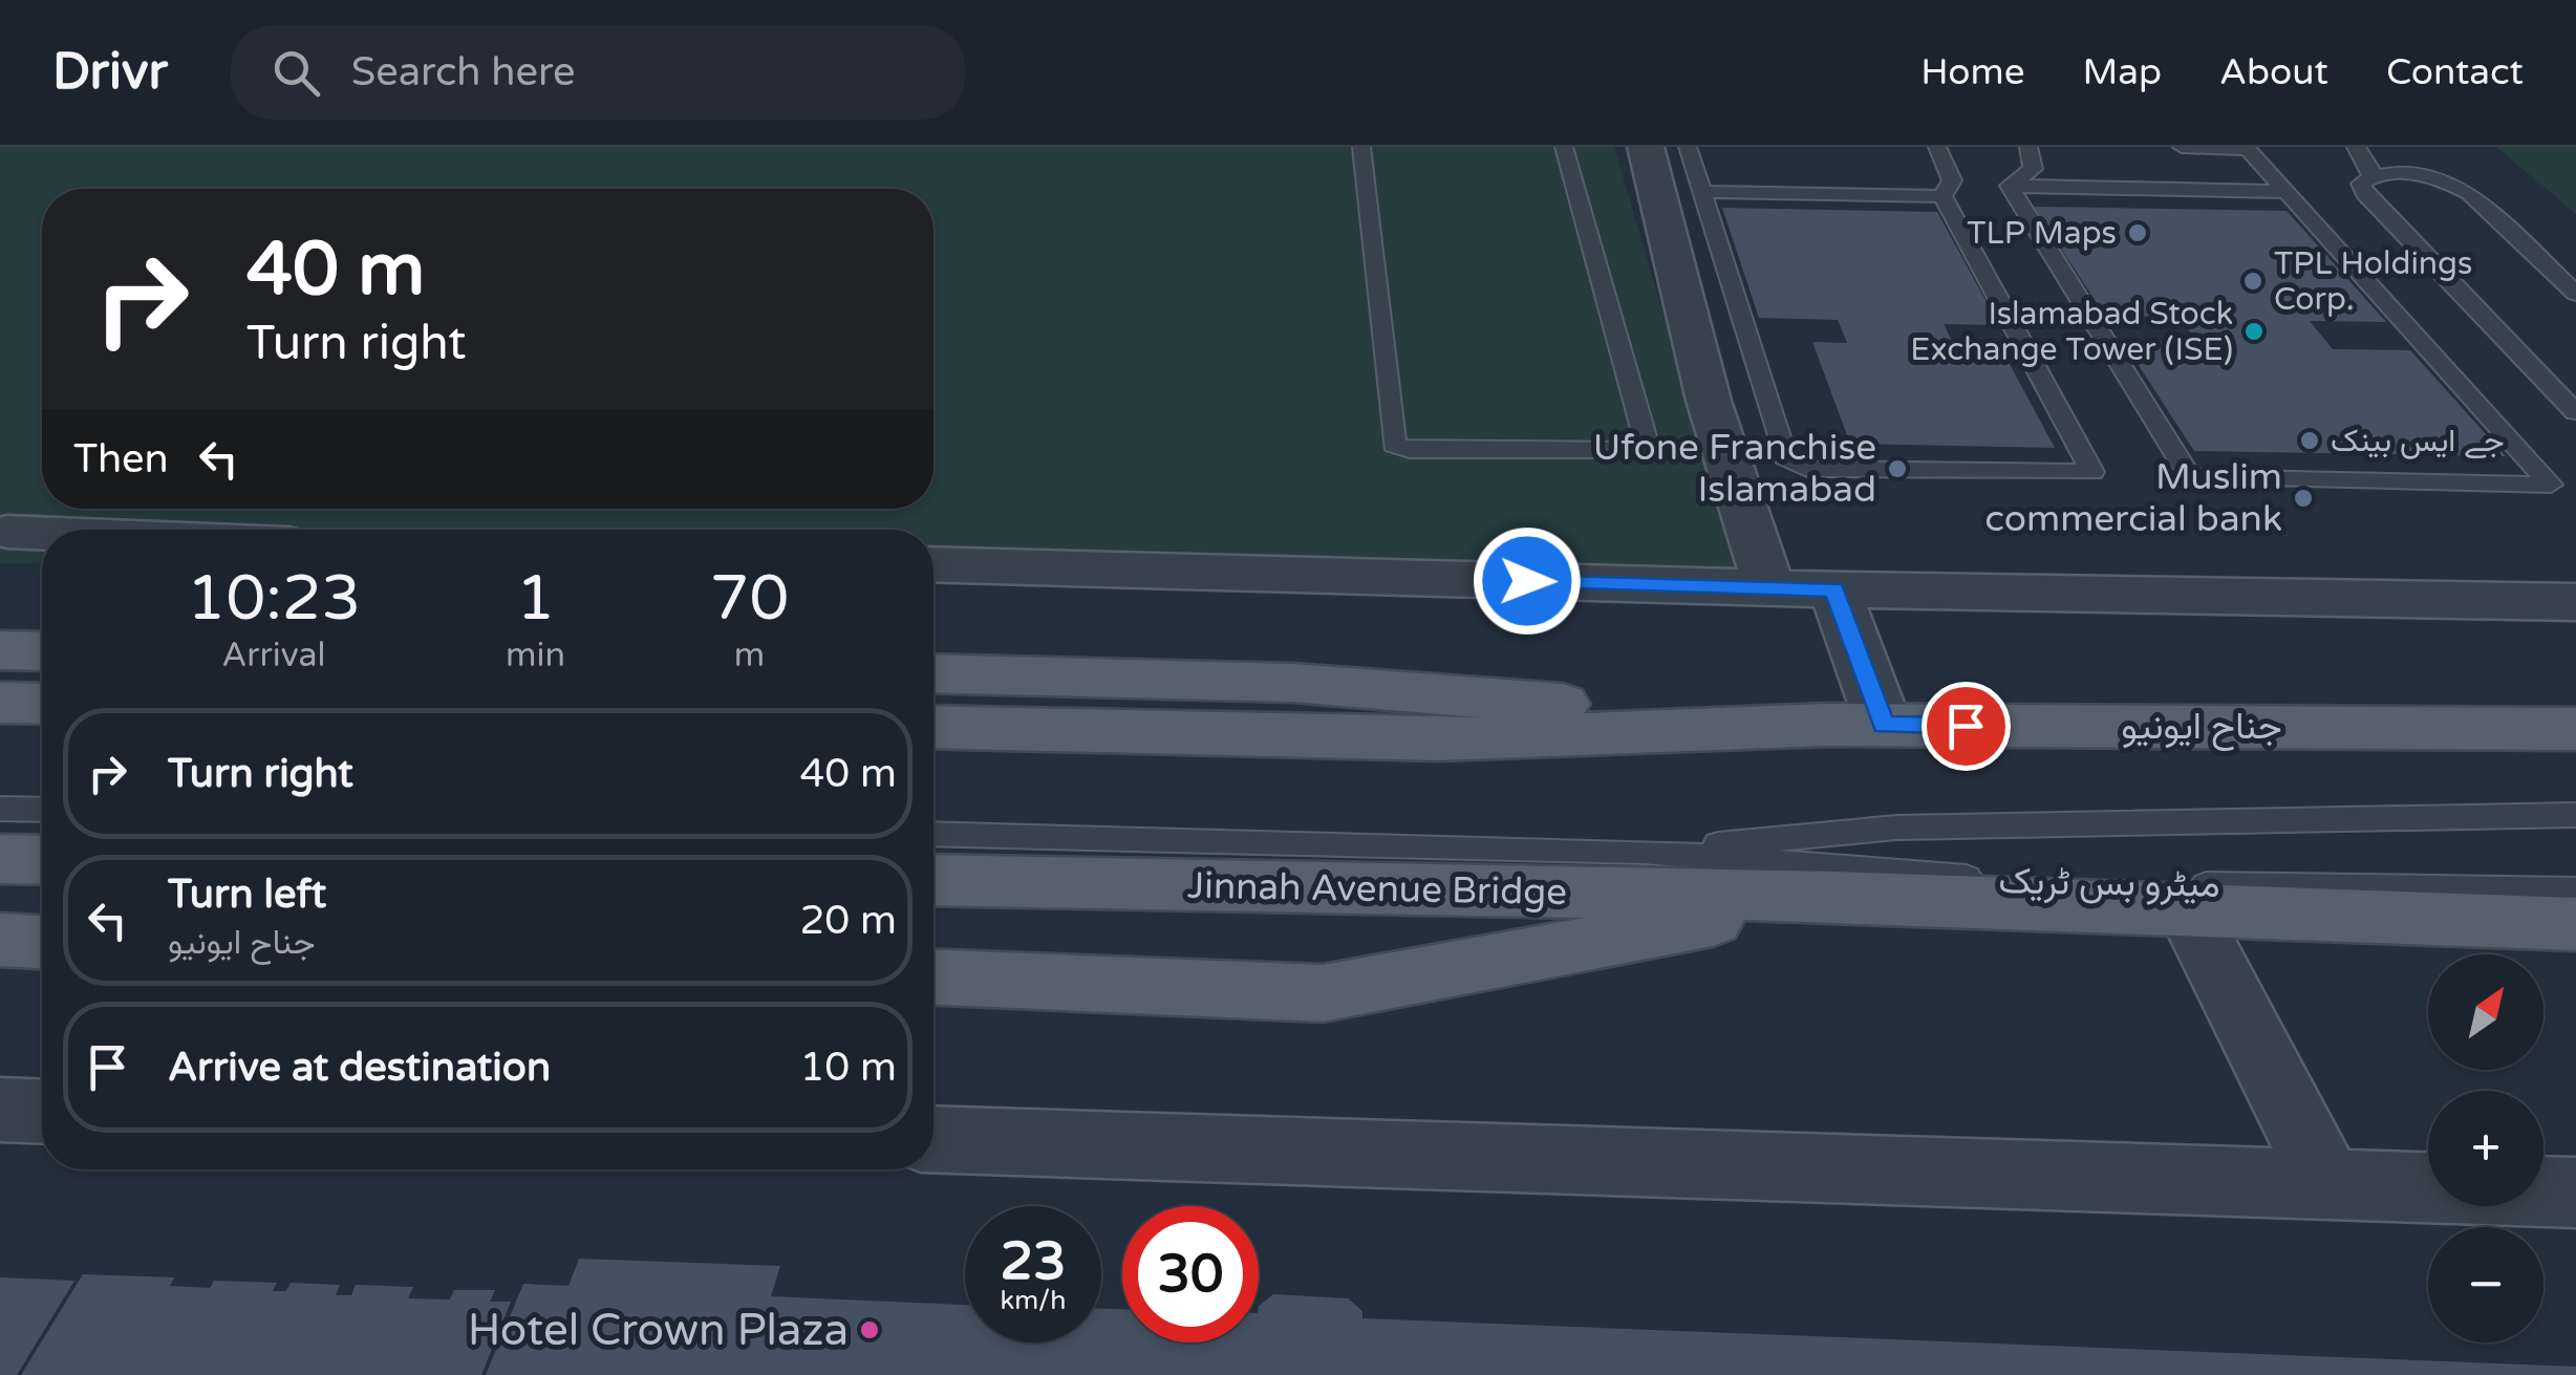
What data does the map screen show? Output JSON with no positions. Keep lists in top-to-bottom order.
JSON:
{
  "streets": {
    "main road": ["جناح ایونیو", "Jinnah Avenue Bridge"],
    "lane": ["میٹرو بس ٹریک"]
  },
  "places": [
    "TLP Maps",
    "TPL Holdings Corp.",
    "Islamabad Stock Exchange Tower (ISE)",
    "جے ایس بینک",
    "Ufone Franchise Islamabad",
    "Muslim commercial bank",
    "Hotel Crown Plaza"
  ],
  "north": "top right",
  "page": {
    "header": "Drivr",
    "search": "Search here",
    "nav": [
      "Home",
      "Map",
      "About",
      "Contact"
    ],
    "turn": ["40 m", "Turn right"],
    "then": "Then",
    "eta": [
      "10:23",
      "Arrival",
      "1",
      "min",
      "70",
      "m"
    ],
    "list": [
      {
        "name": "Turn right",
        "value": "40 m"
      },
      {
        "name": "Turn left",
        "note": "جناح ایونیو",
        "value": "20 m"
      },
      {
        "name": "Arrive at destination",
        "value": "10 m"
      }
    ],
    "map_buttons": ["+", "−"],
    "speed": "23 km/h",
    "limit": "30"
  }
}
